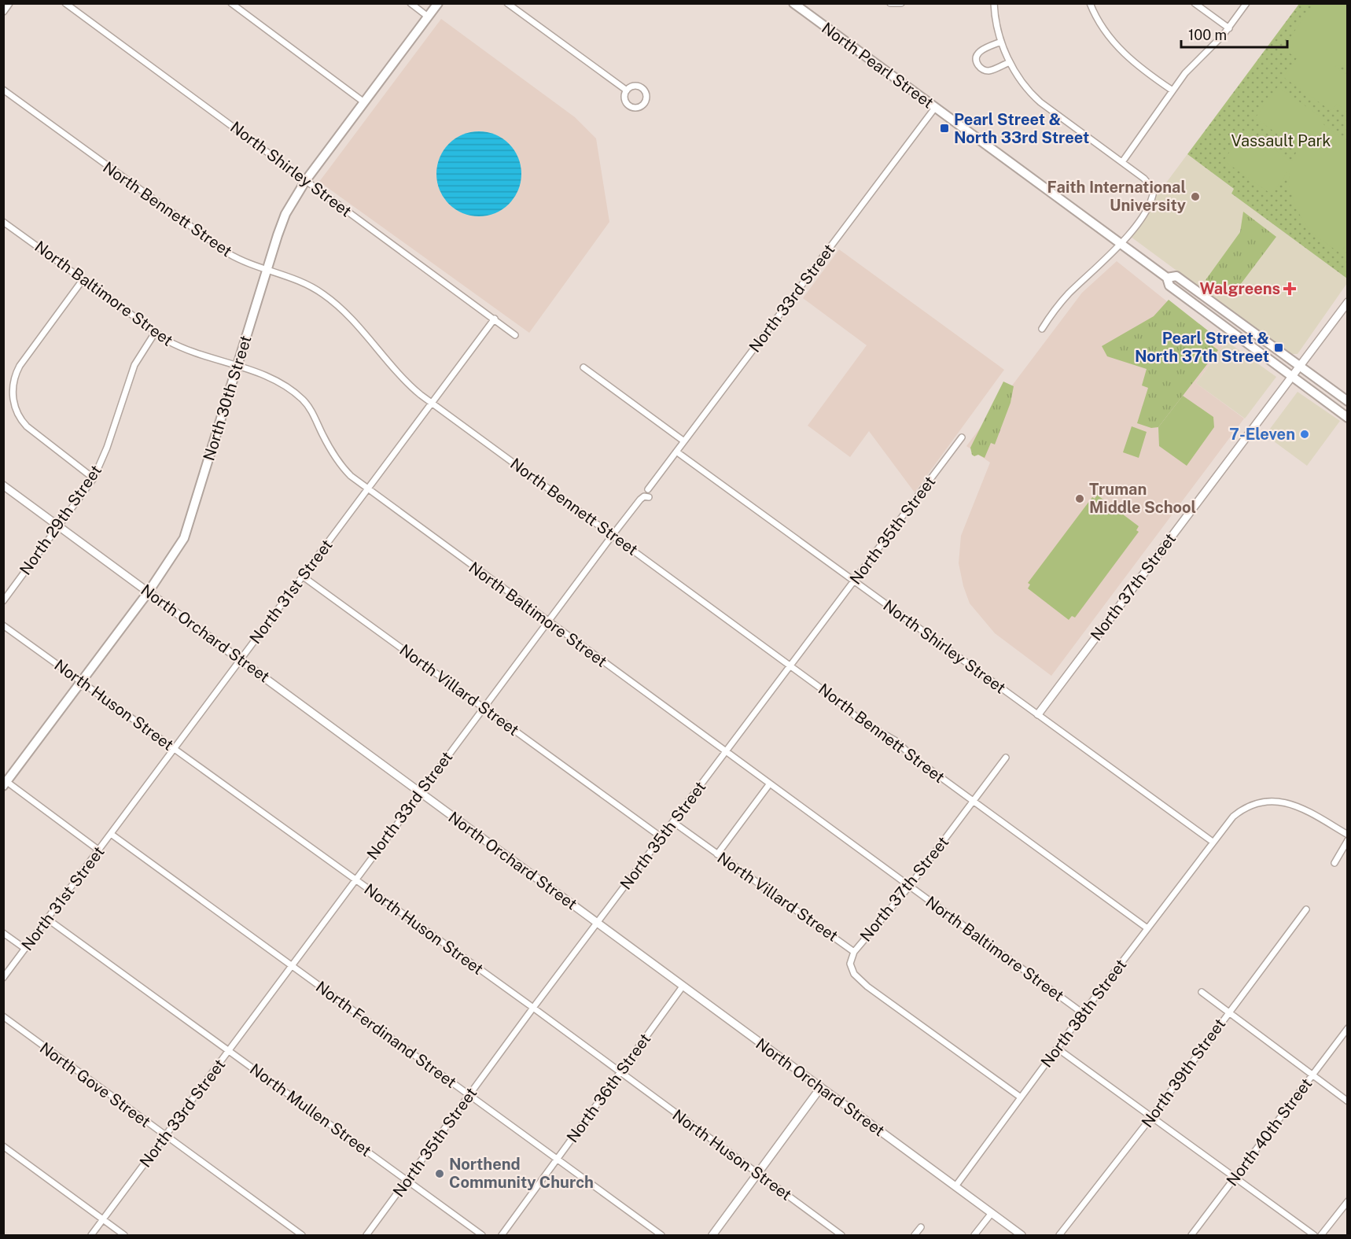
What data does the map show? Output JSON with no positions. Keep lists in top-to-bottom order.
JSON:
{
  "streets": {
    "main road": ["North Pearl Street", "North 30th Street"],
    "street": [
      "North Shirley Street",
      "North Bennett Street",
      "North Baltimore Street",
      "North 33rd Street",
      "North 29th Street",
      "North 35th Street",
      "North 37th Street",
      "North 31st Street",
      "North Orchard Street",
      "North Villard Street",
      "North Huson Street",
      "North 38th Street",
      "North Ferdinand Street",
      "North 39th Street",
      "North Gove Street",
      "North 36th Street",
      "North Mullen Street",
      "North 40th Street"
    ]
  },
  "crossings": [
    ["North Pearl Street", "North 33rd Street"],
    ["North Pearl Street", "North 37th Street"],
    ["North Shirley Street", "North 33rd Street"],
    ["North Shirley Street", "North 30th Street"],
    ["North Shirley Street", "North 35th Street"],
    ["North Shirley Street", "North 37th Street"],
    ["North Shirley Street", "North 31st Street"],
    ["North Shirley Street", "North 38th Street"],
    ["North Bennett Street", "North 33rd Street"],
    ["North Bennett Street", "North 30th Street"],
    ["North Bennett Street", "North 35th Street"],
    ["North Bennett Street", "North 37th Street"],
    ["North Bennett Street", "North 31st Street"],
    ["North Bennett Street", "North 38th Street"],
    ["North Baltimore Street", "North 33rd Street"],
    ["North Baltimore Street", "North 30th Street"],
    ["North Baltimore Street", "North 29th Street"],
    ["North Baltimore Street", "North 35th Street"],
    ["North Baltimore Street", "North 37th Street"],
    ["North Baltimore Street", "North 31st Street"],
    ["North Baltimore Street", "North 38th Street"],
    ["North 33rd Street", "North Orchard Street"],
    ["North 33rd Street", "North Villard Street"],
    ["North 33rd Street", "North Huson Street"],
    ["North 33rd Street", "North Ferdinand Street"],
    ["North 33rd Street", "North Gove Street"],
    ["North 33rd Street", "North Mullen Street"],
    ["North 30th Street", "North Orchard Street"],
    ["North 30th Street", "North Huson Street"],
    ["North 29th Street", "North Orchard Street"],
    ["North 35th Street", "North Orchard Street"],
    ["North 35th Street", "North Villard Street"],
    ["North 35th Street", "North Huson Street"],
    ["North 35th Street", "North Ferdinand Street"],
    ["North 35th Street", "North Mullen Street"],
    ["North 37th Street", "North Villard Street"],
    ["North 31st Street", "North Orchard Street"],
    ["North 31st Street", "North Villard Street"],
    ["North 31st Street", "North Huson Street"],
    ["North 31st Street", "North Ferdinand Street"],
    ["North 31st Street", "North Mullen Street"],
    ["North Orchard Street", "North 38th Street"],
    ["North Orchard Street", "North 36th Street"],
    ["North Villard Street", "North 38th Street"],
    ["North Huson Street", "North 36th Street"],
    ["North Ferdinand Street", "North 36th Street"]
  ],
  "parks": ["Vassault Park"],
  "places": {
    "transit": ["Pearl Street & North 33rd Street", "Pearl Street & North 37th Street"],
    "other": [
      "Faith International University",
      "7-Eleven",
      "Truman Middle School",
      "Northend Community Church"
    ],
    "health": ["Walgreens"]
  },
  "scale_bar": "100 m"
}
